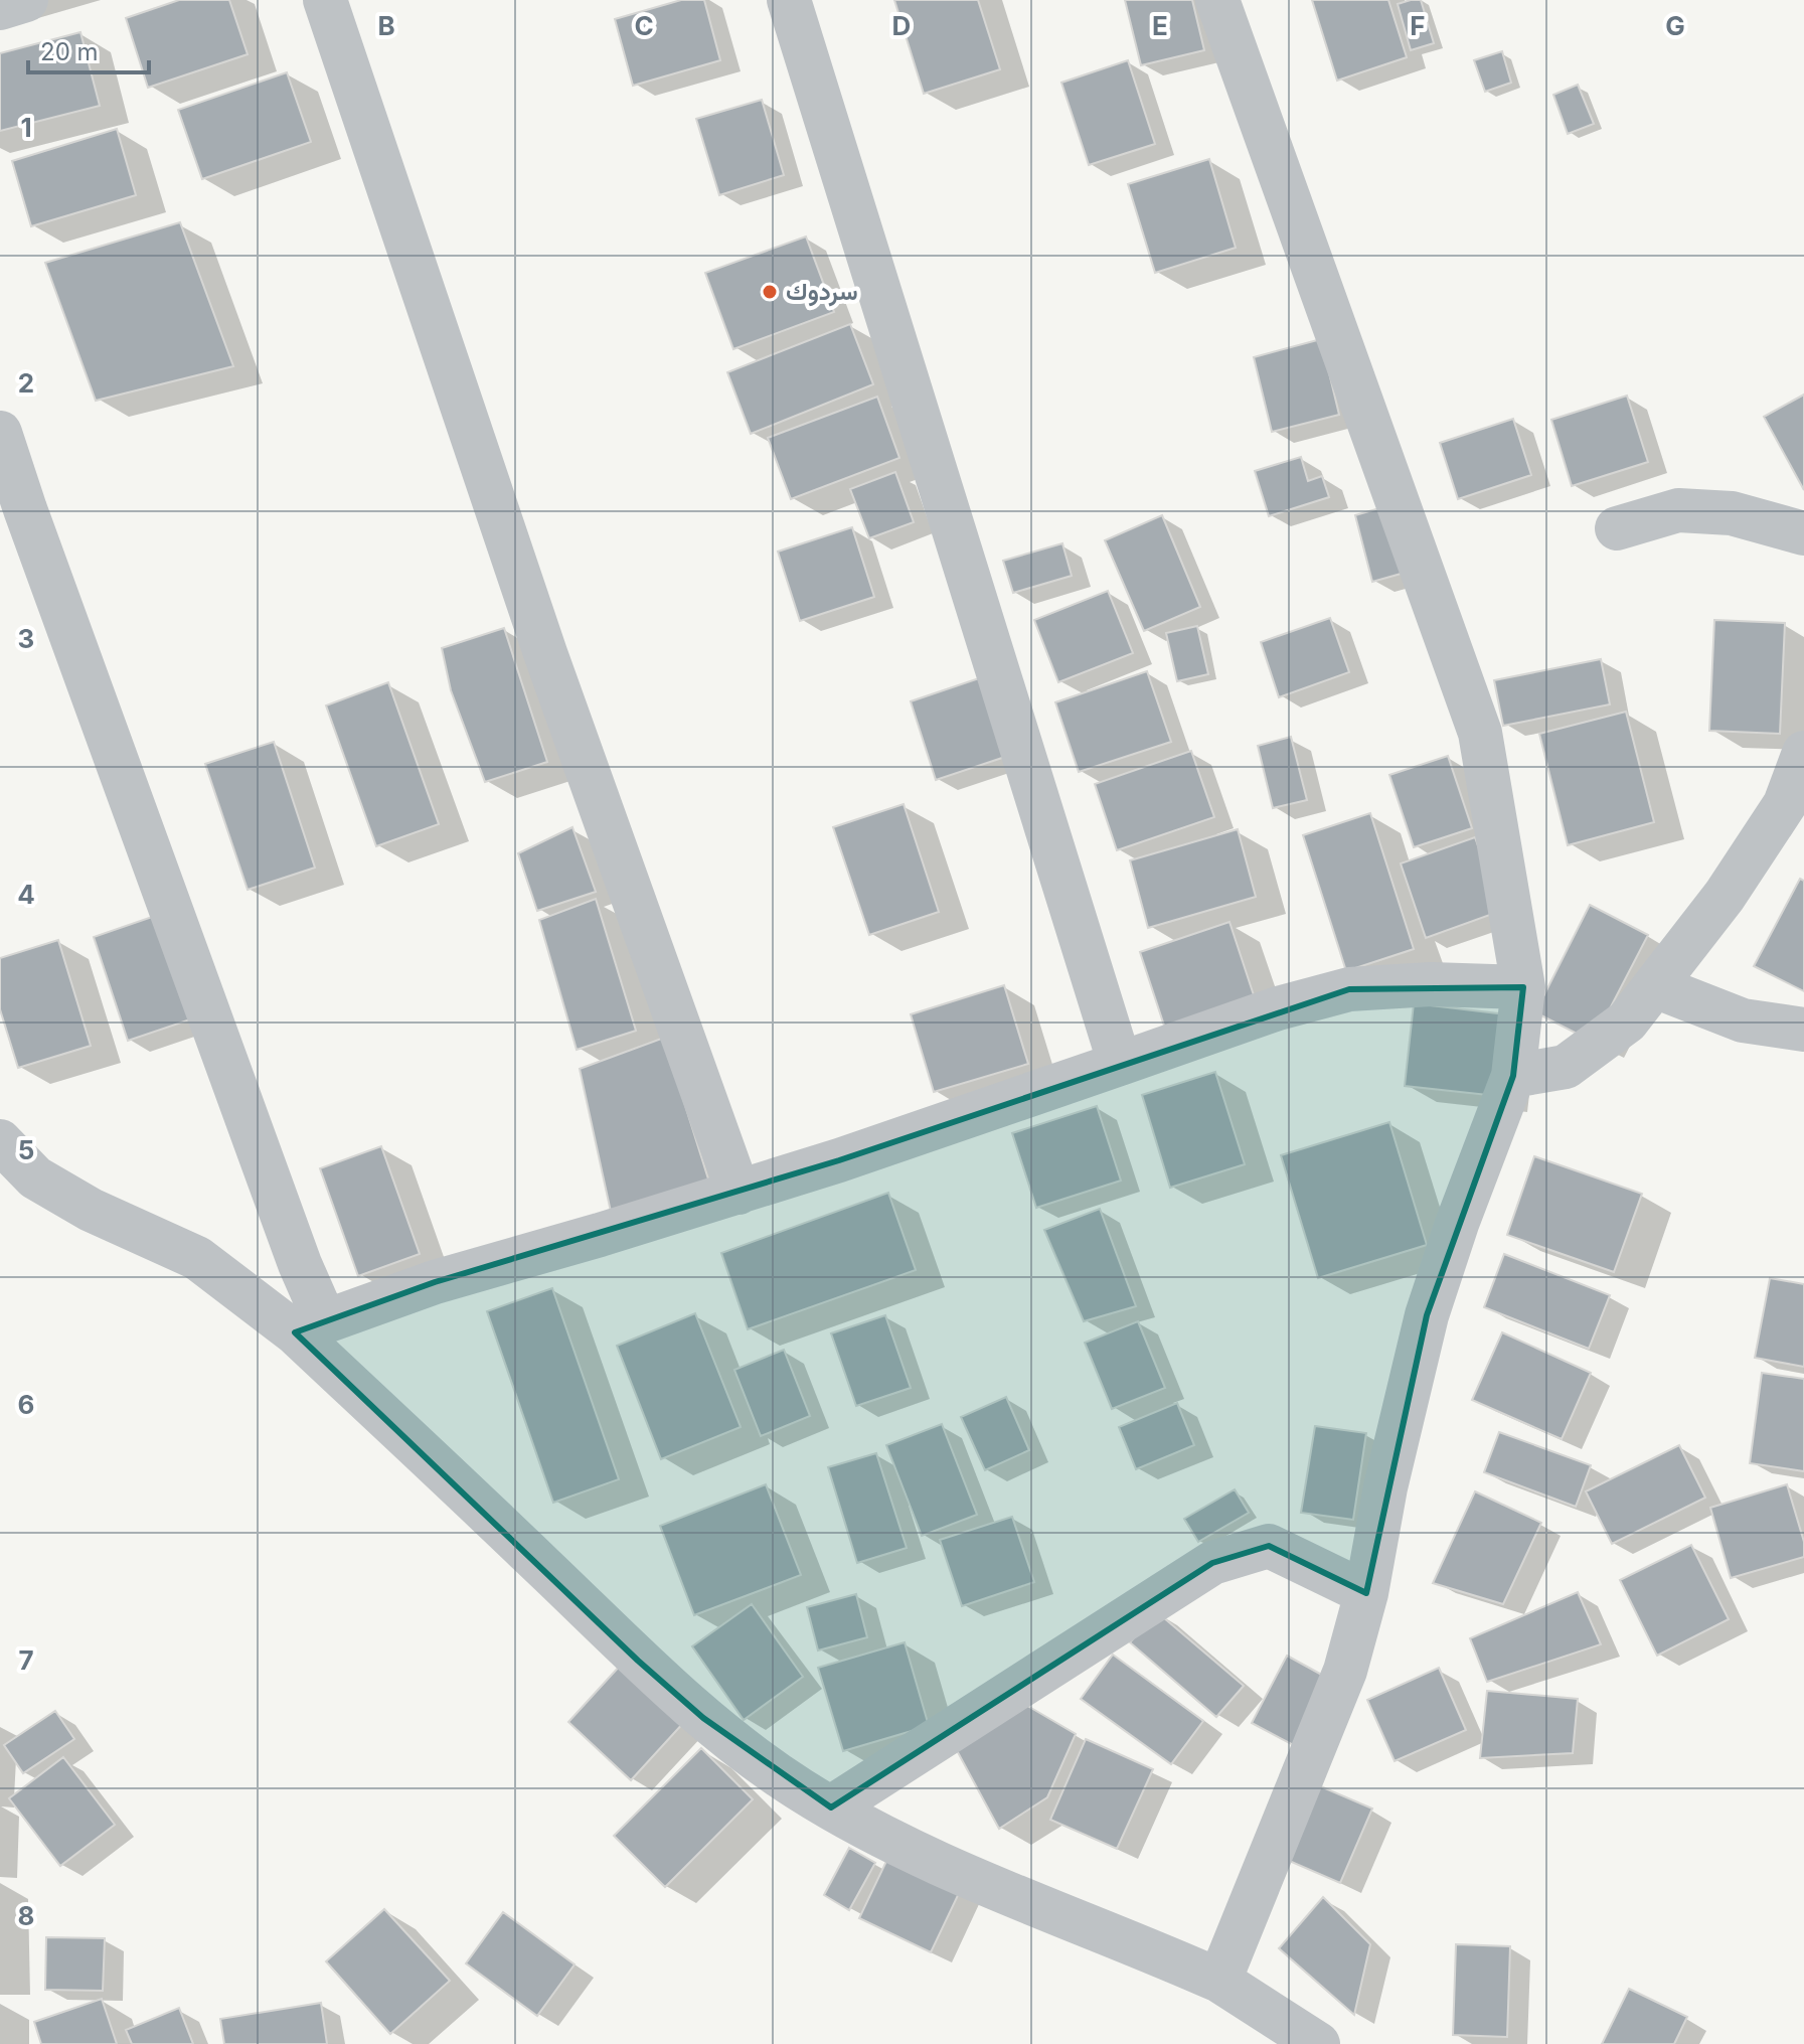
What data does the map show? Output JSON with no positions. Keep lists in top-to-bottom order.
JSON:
{
  "places": ["سردوك"],
  "scale_bar": "20 m",
  "grid": {
    "columns": [
      "B",
      "C",
      "D",
      "E",
      "F",
      "G"
    ],
    "rows": [
      "1",
      "2",
      "3",
      "4",
      "5",
      "6",
      "7",
      "8"
    ]
  }
}
